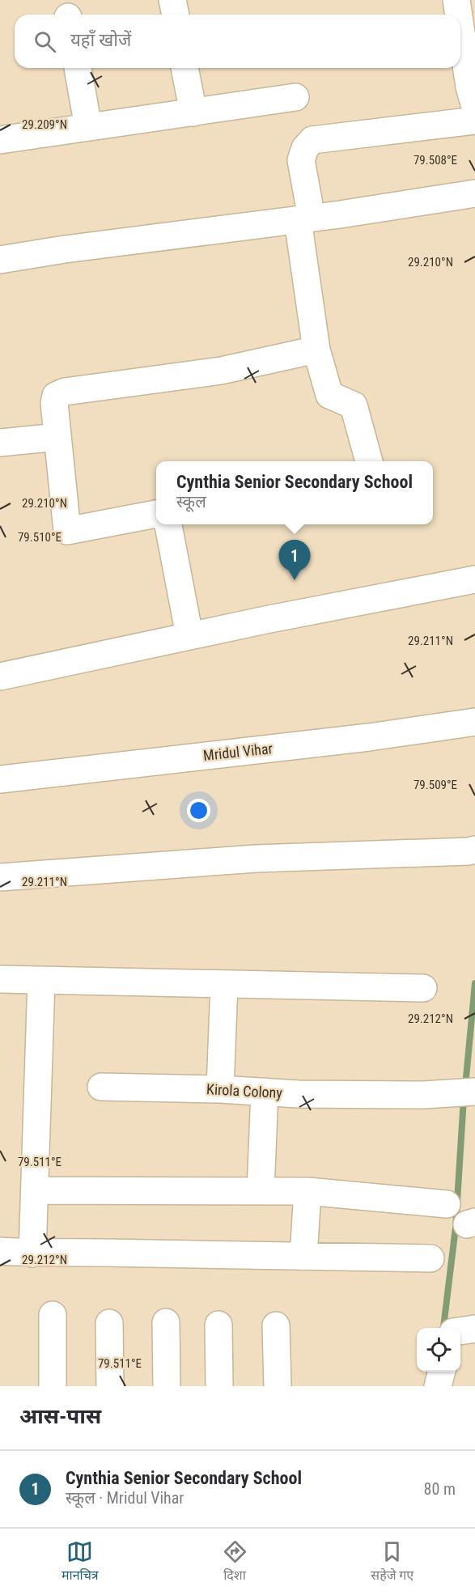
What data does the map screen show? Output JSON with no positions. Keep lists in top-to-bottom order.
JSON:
{
  "streets": {
    "street": ["Mridul Vihar", "Kirola Colony"]
  },
  "page": {
    "search": "यहाँ खोजें",
    "popup": ["Cynthia Senior Secondary School", "स्कूल"],
    "pins": "1",
    "heading": "आस-पास",
    "list": [
      {
        "mark": "1",
        "name": "Cynthia Senior Secondary School",
        "note": "स्कूल · Mridul Vihar",
        "value": "80 m"
      }
    ],
    "nav": ["मानचित्र", "दिशा", "सहेजे गए"]
  },
  "coordinates": [
    "29.209°N",
    "79.508°E",
    "29.210°N",
    "79.510°E",
    "29.211°N",
    "79.509°E",
    "29.212°N",
    "79.511°E"
  ]
}
